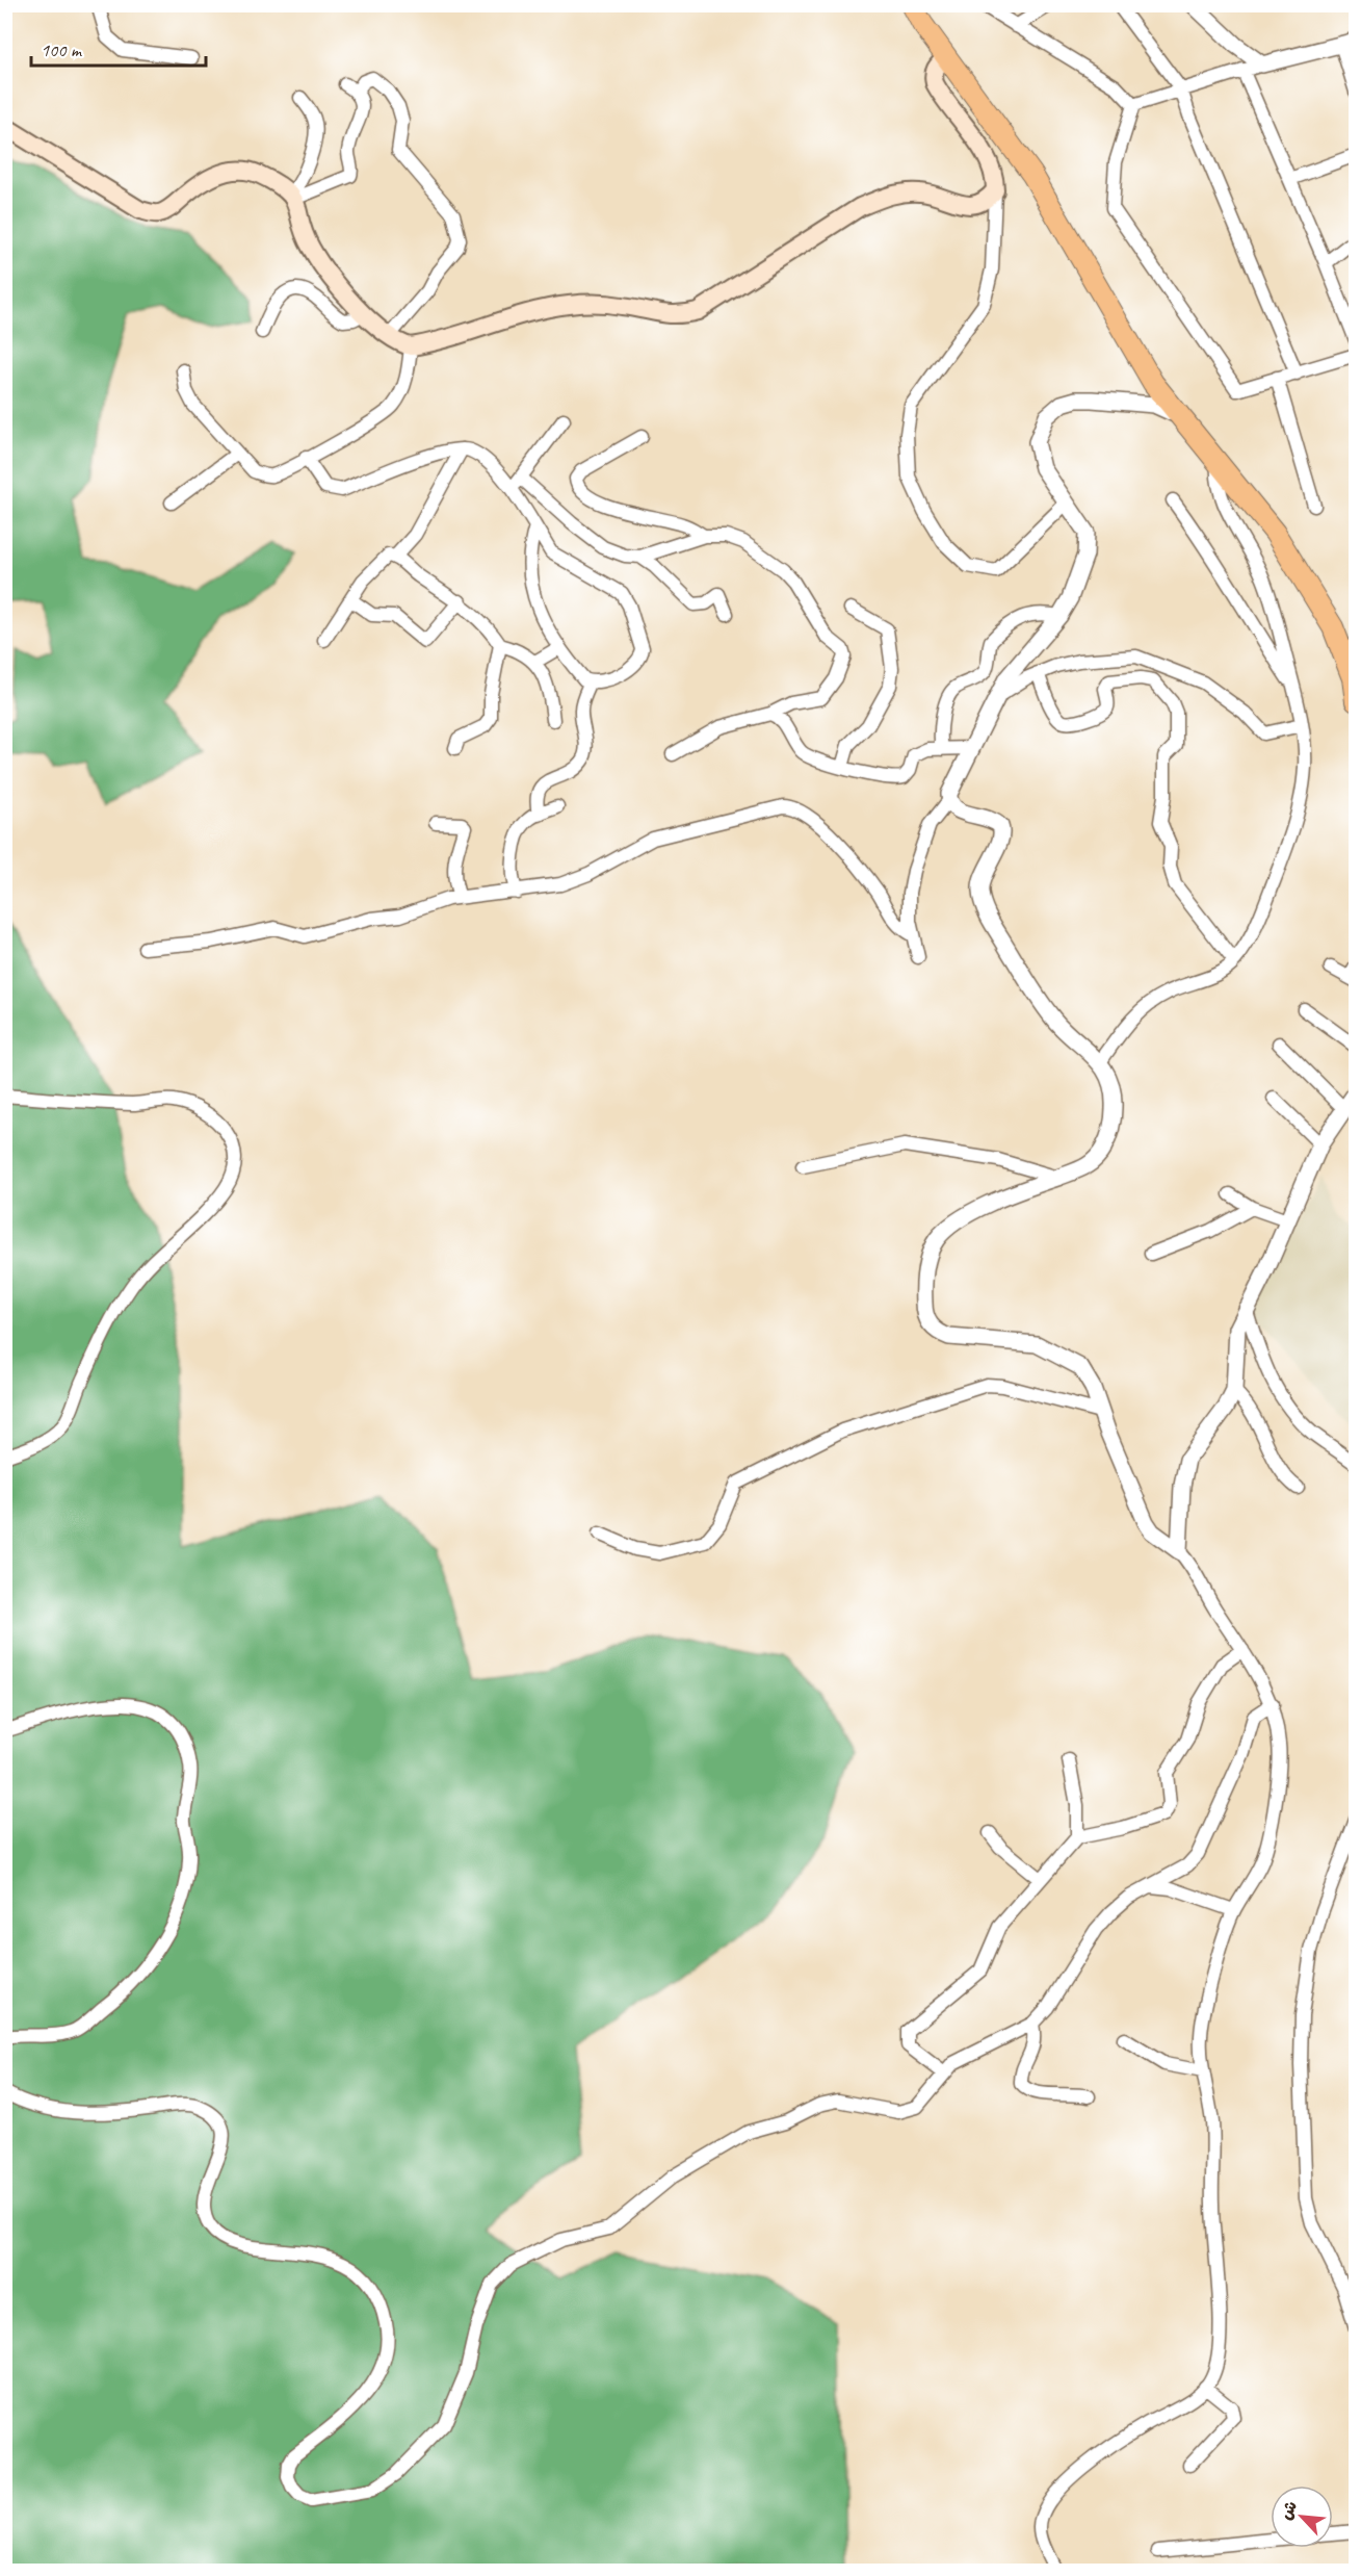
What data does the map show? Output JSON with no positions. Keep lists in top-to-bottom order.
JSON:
{
  "scale_bar": "100 m",
  "north": "top left"
}
